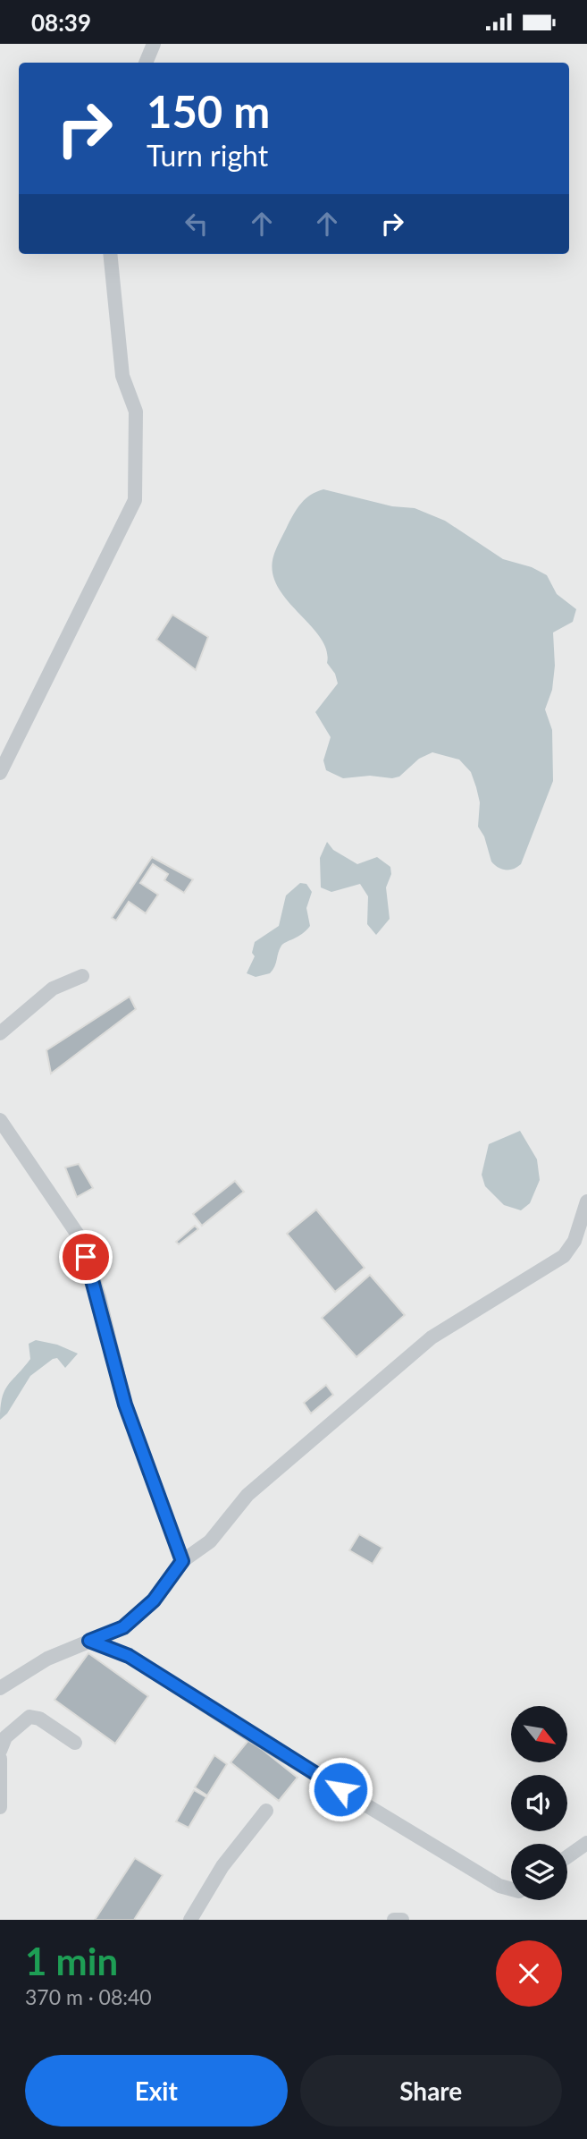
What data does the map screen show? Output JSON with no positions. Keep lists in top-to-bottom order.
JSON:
{
  "north": "bottom right",
  "page": {
    "status": "08:39",
    "turn": ["150 m", "Turn right"],
    "heading": ["1 min", "370 m · 08:40"],
    "buttons": ["Exit", "Share"]
  }
}
